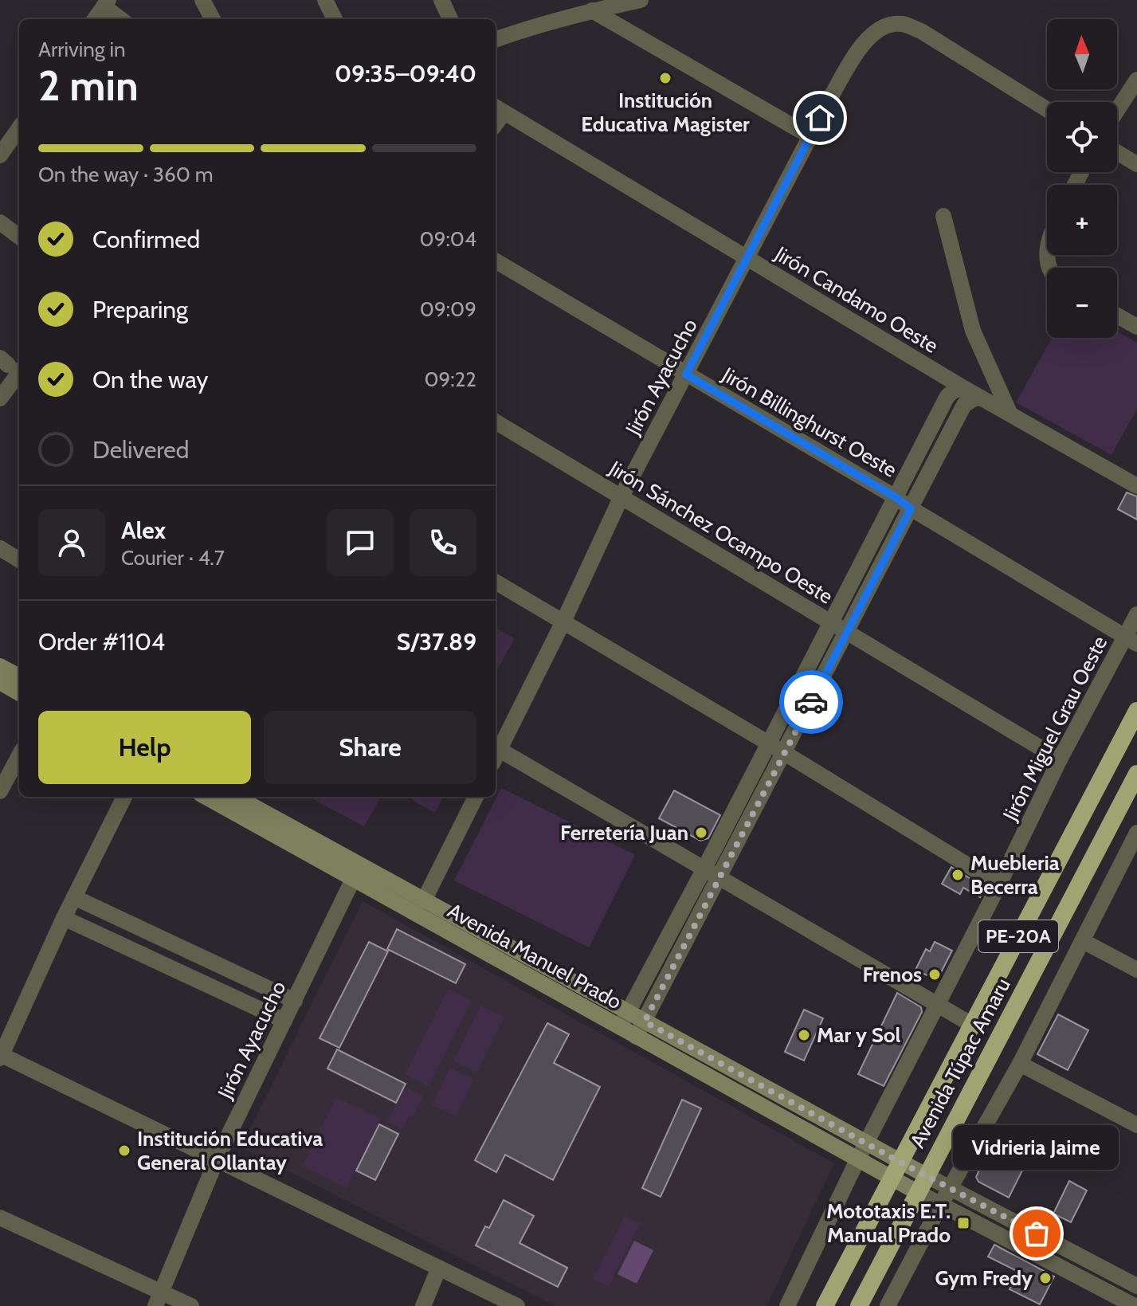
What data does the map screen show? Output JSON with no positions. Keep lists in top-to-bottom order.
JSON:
{
  "streets": {
    "highway": ["PE-20A", "Avenida Túpac Amaru"],
    "main road": ["Avenida Manuel Prado"],
    "street": [
      "Jirón Candamo Oeste",
      "Jirón Ayacucho",
      "Jirón Billinghurst Oeste",
      "Jirón Sánchez Ocampo Oeste",
      "Jirón Miguel Grau Oeste"
    ]
  },
  "crossings": [
    ["Jirón Candamo Oeste", "Jirón Ayacucho"],
    ["Jirón Ayacucho", "Jirón Billinghurst Oeste"],
    ["Jirón Ayacucho", "Jirón Sánchez Ocampo Oeste"],
    ["Jirón Ayacucho", "Avenida Manuel Prado"],
    ["Jirón Billinghurst Oeste", "Jirón Miguel Grau Oeste"],
    ["Jirón Sánchez Ocampo Oeste", "Jirón Miguel Grau Oeste"],
    ["Jirón Miguel Grau Oeste", "Avenida Manuel Prado"],
    ["Avenida Manuel Prado", "Avenida Túpac Amaru"]
  ],
  "places": {
    "other": [
      "Institución Educativa Magister",
      "Ferretería Juan",
      "Muebleria Becerra",
      "Frenos",
      "Mar y Sol",
      "Institución Educativa General Ollantay",
      "Vidrieria Jaime",
      "Gym Fredy"
    ],
    "transit": ["Mototaxis E.T. Manual Prado"]
  },
  "north": "top",
  "page": {
    "map_buttons": ["+", "−"],
    "heading": ["2 min", "Arriving in", "09:35–09:40"],
    "panel": [
      "Alex",
      "Courier · 4.7",
      "Order #1104",
      "S/37.89"
    ],
    "bar": "On the way · 360 m",
    "list": [
      ["Confirmed", "09:04"],
      ["Preparing", "09:09"],
      ["On the way", "09:22"],
      "Delivered"
    ],
    "buttons": ["Help", "Share"],
    "bubble": "Vidrieria Jaime"
  }
}
